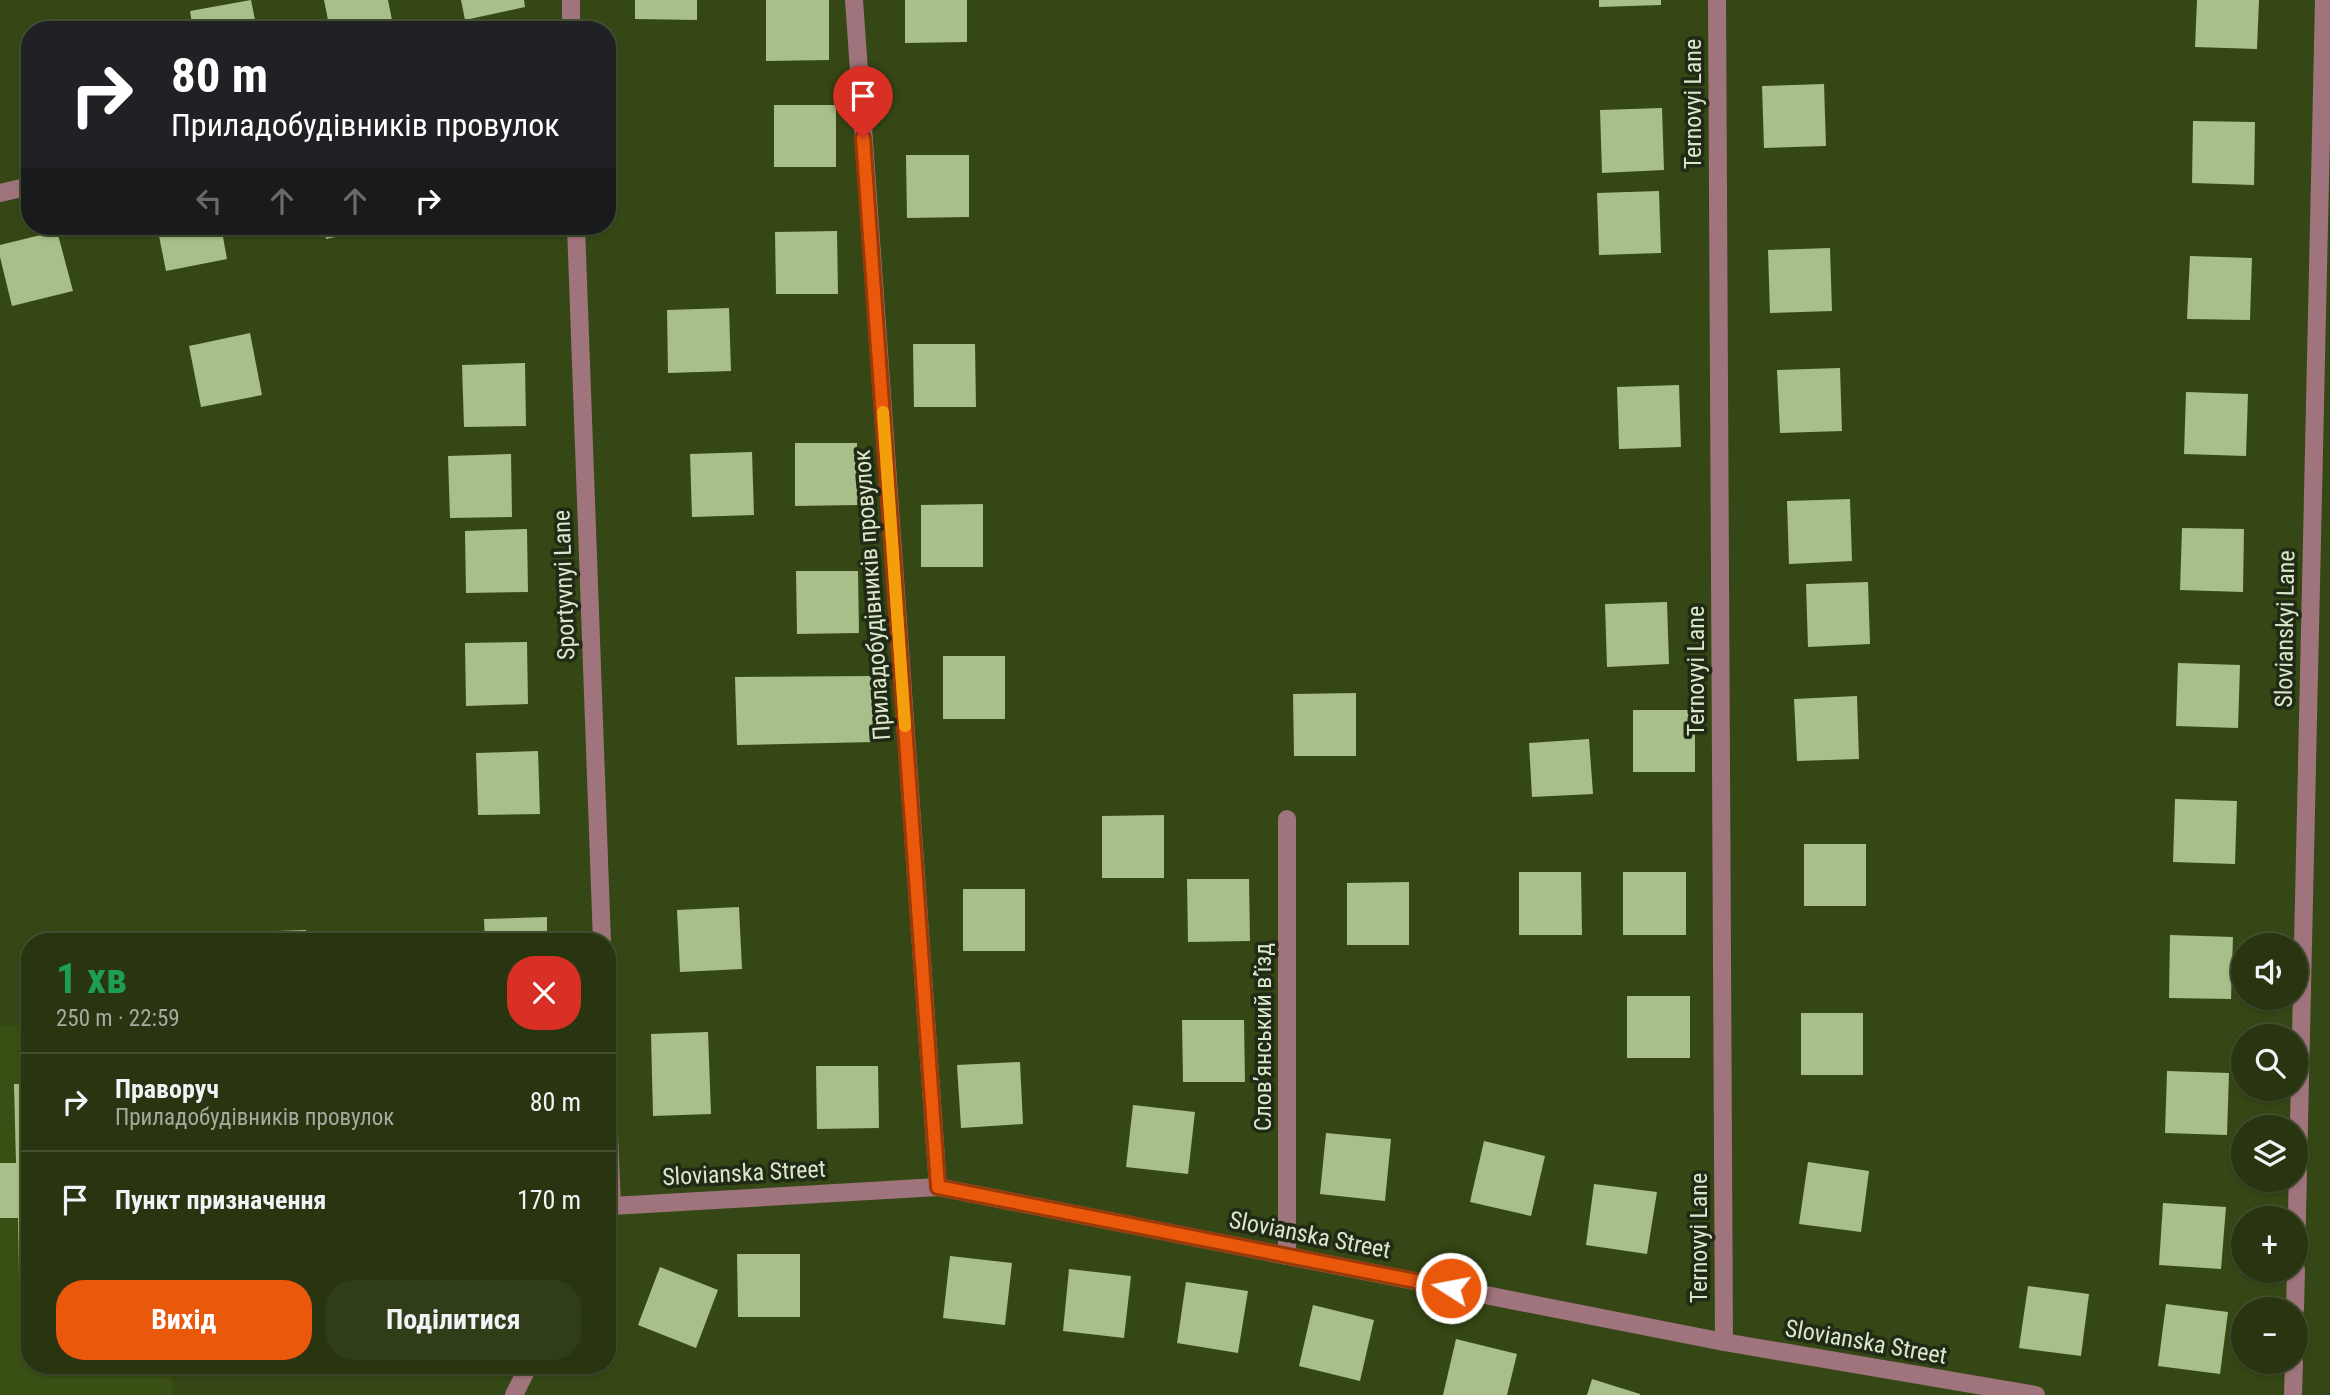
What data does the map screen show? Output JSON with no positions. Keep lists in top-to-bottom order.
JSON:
{
  "streets": {
    "street": [
      "Ternovyi Lane",
      "Sportyvnyi Lane",
      "Приладобудівників провулок",
      "Slovianskyi Lane",
      "Слов’янський в’їзд",
      "Slovianska Street"
    ]
  },
  "crossings": [
    ["Ternovyi Lane", "Slovianska Street"],
    ["Приладобудівників провулок", "Slovianska Street"],
    ["Слов’янський в’їзд", "Slovianska Street"]
  ],
  "page": {
    "turn": ["80 m", "Приладобудівників провулок"],
    "map_buttons": ["+", "−"],
    "heading": ["1 хв", "250 m · 22:59"],
    "list": [
      {
        "name": "Праворуч",
        "note": "Приладобудівників провулок",
        "value": "80 m"
      },
      {
        "name": "Пункт призначення",
        "value": "170 m"
      }
    ],
    "buttons": ["Вихід", "Поділитися"]
  }
}
